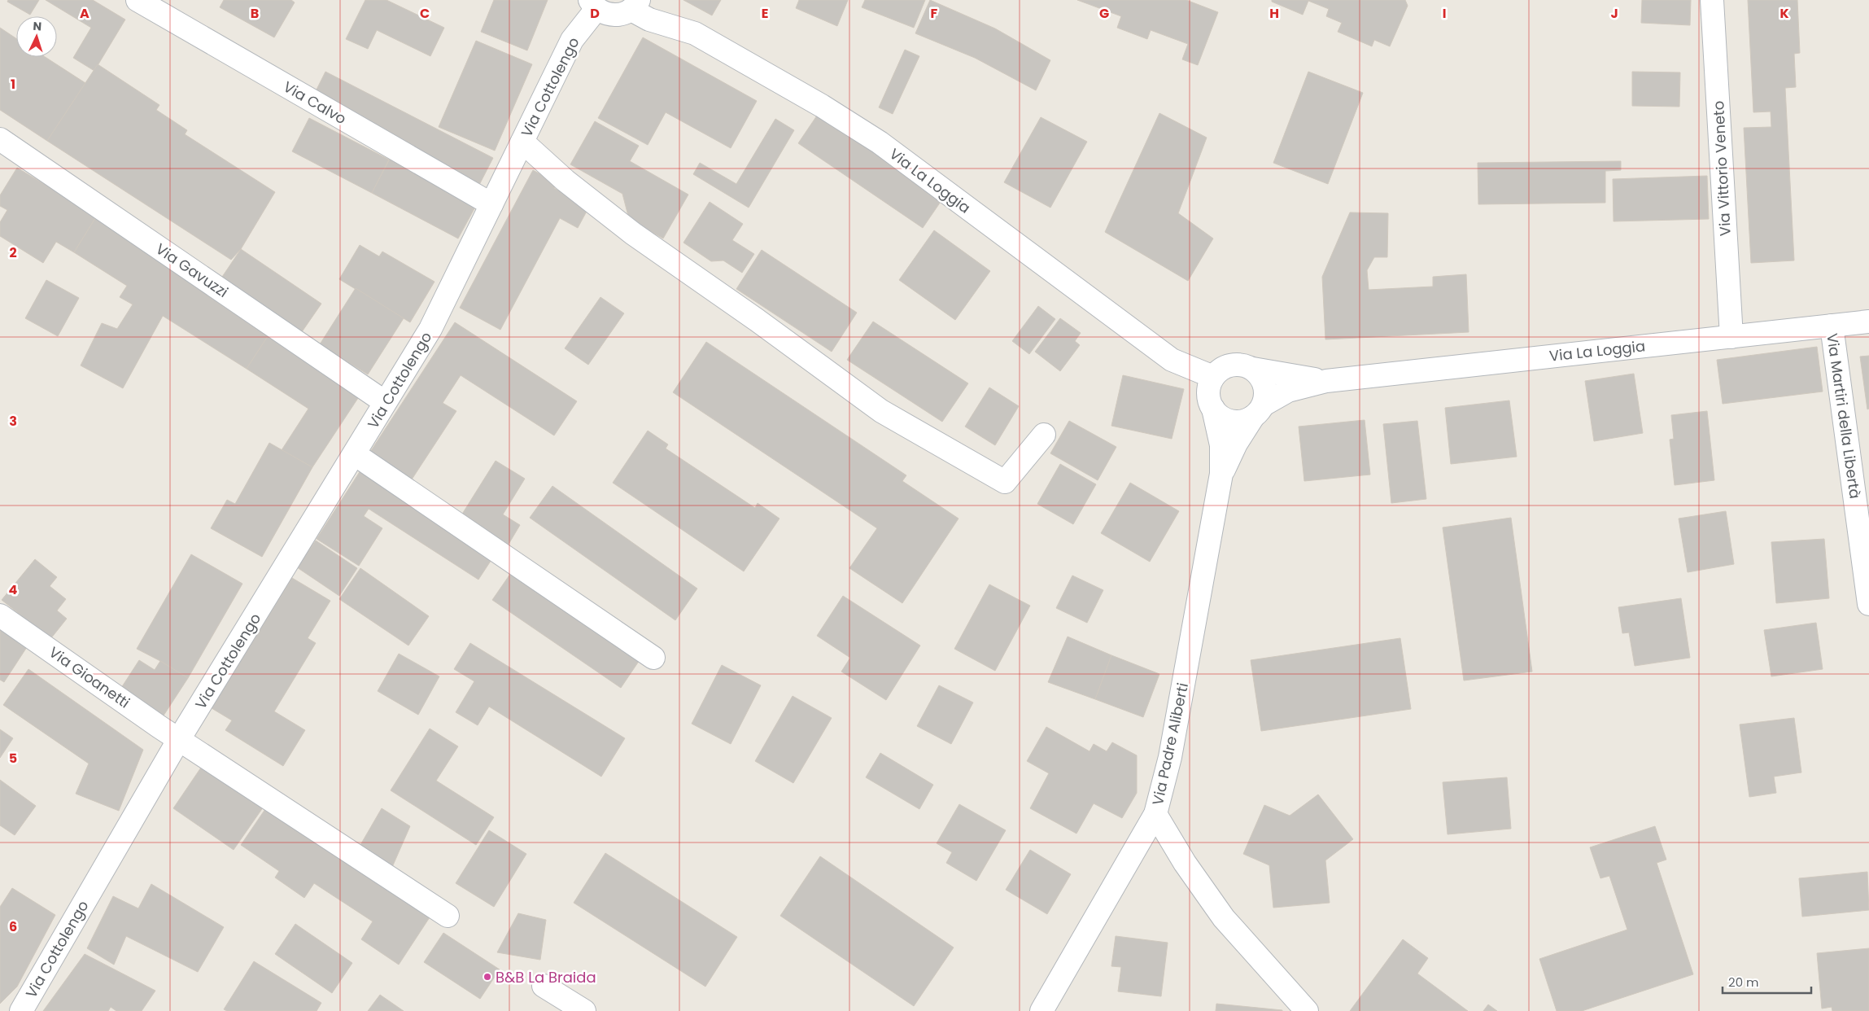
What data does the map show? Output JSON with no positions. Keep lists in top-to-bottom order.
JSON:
{
  "streets": {
    "street": [
      "Via Cottolengo",
      "Via Calvo",
      "Via Vittorio Veneto",
      "Via La Loggia",
      "Via Gavuzzi",
      "Via Martiri della Libertà",
      "Via Gioanetti",
      "Via Padre Aliberti"
    ]
  },
  "crossings": [
    ["Via Cottolengo", "Via Calvo"],
    ["Via Cottolengo", "Via Gavuzzi"],
    ["Via Cottolengo", "Via Gioanetti"],
    ["Via Vittorio Veneto", "Via La Loggia"],
    ["Via La Loggia", "Via Martiri della Libertà"],
    ["Via La Loggia", "Via Padre Aliberti"]
  ],
  "places": ["B&B La Braida"],
  "scale_bar": "20 m",
  "north": "top",
  "grid": {
    "columns": [
      "A",
      "B",
      "C",
      "D",
      "E",
      "F",
      "G",
      "H",
      "I",
      "J",
      "K"
    ],
    "rows": [
      "1",
      "2",
      "3",
      "4",
      "5",
      "6"
    ]
  }
}
